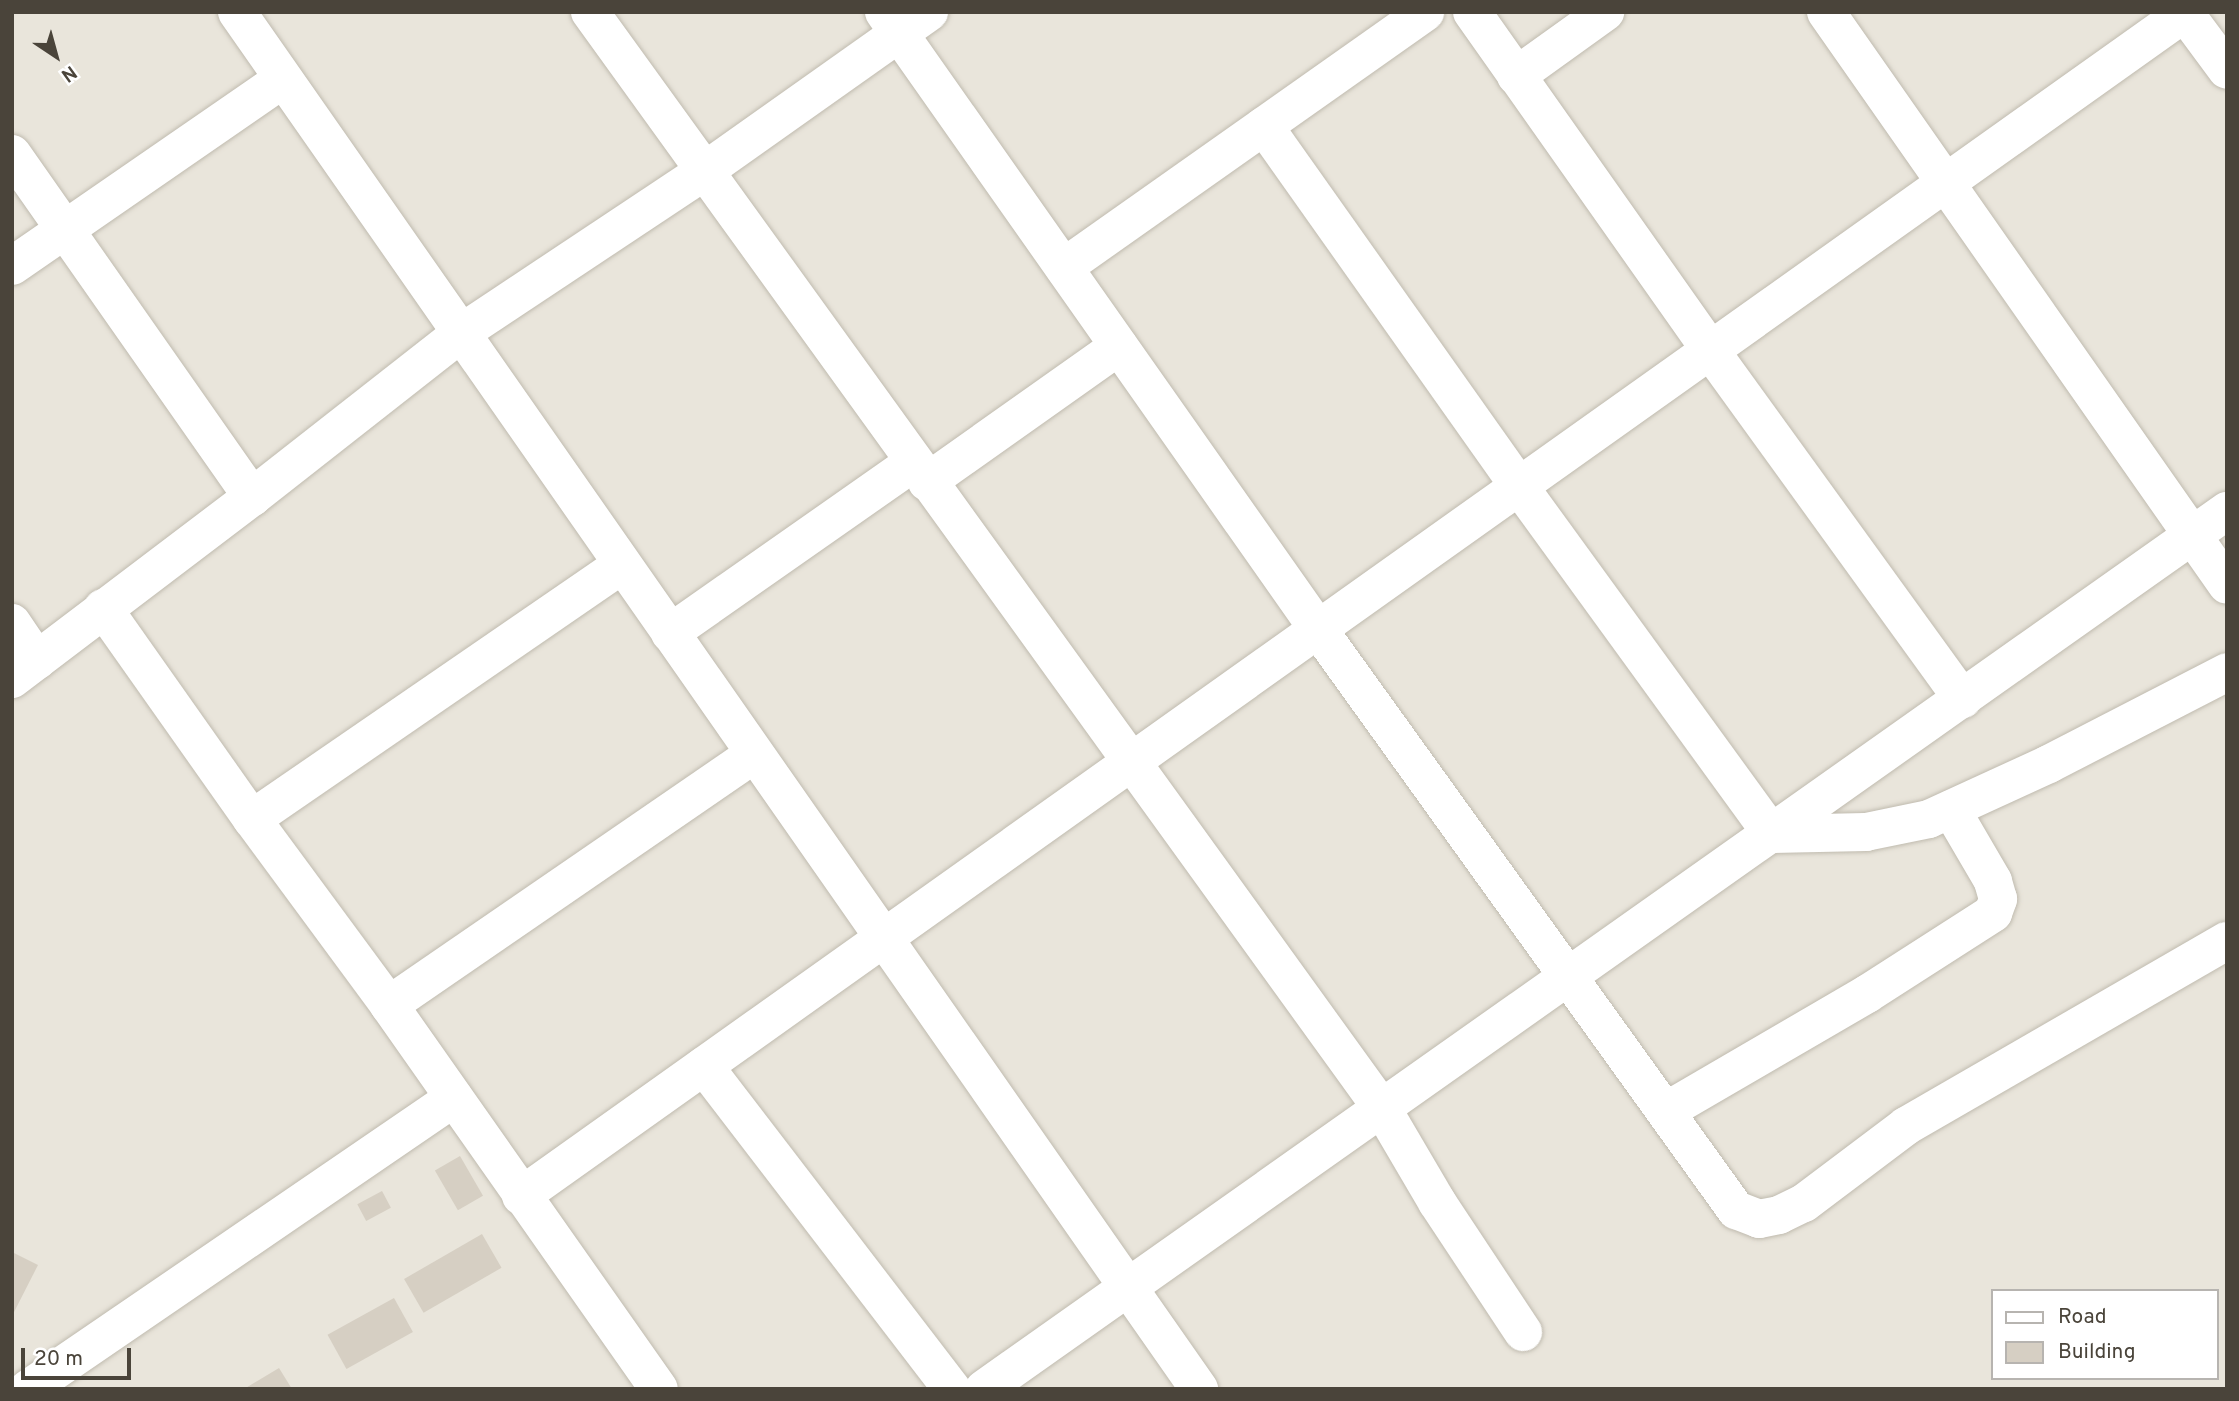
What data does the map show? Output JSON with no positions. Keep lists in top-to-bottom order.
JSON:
{
  "legend": ["Road", "Building"],
  "scale_bar": "20 m",
  "north": "bottom right"
}
